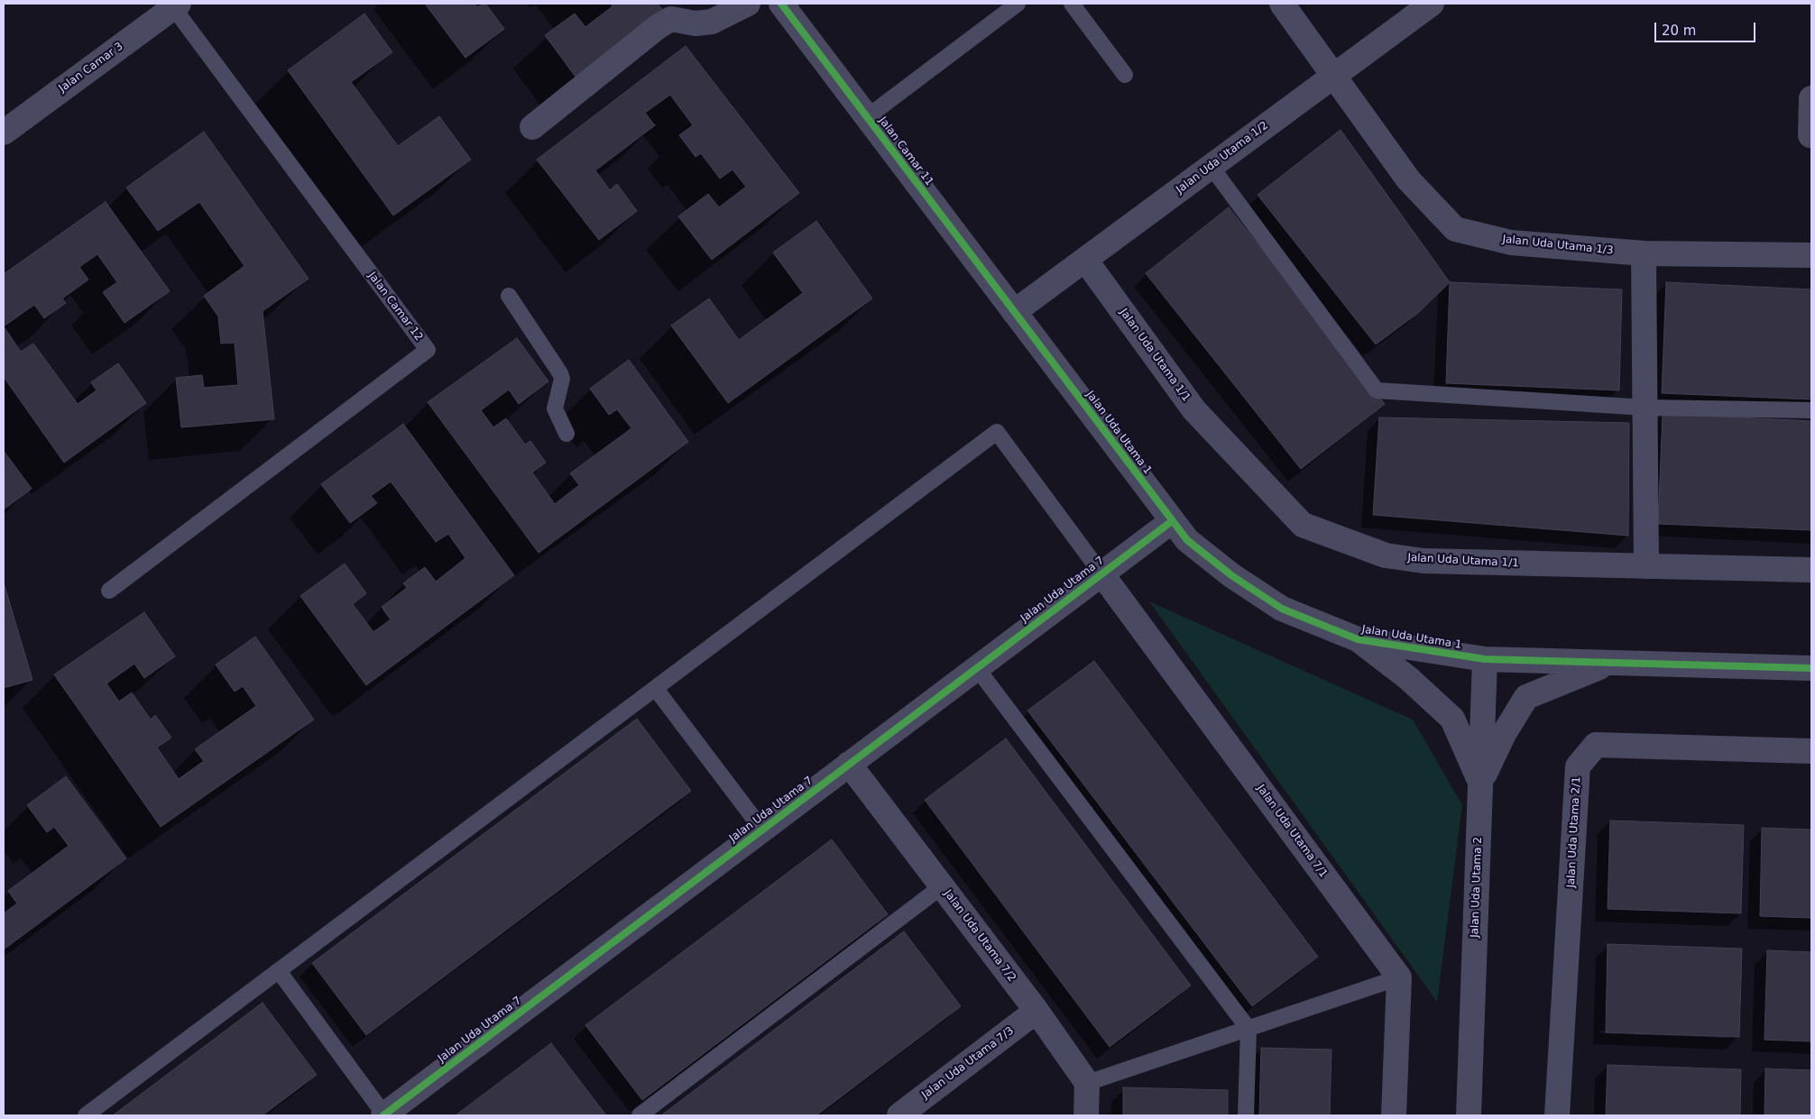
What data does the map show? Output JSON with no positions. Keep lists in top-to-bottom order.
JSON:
{
  "streets": {
    "street": [
      "Jalan Camar 3",
      "Jalan Camar 11",
      "Jalan Uda Utama 1/2",
      "Jalan Uda Utama 1/3",
      "Jalan Uda Utama 1/1",
      "Jalan Uda Utama 1",
      "Jalan Uda Utama 7",
      "Jalan Uda Utama 7/1",
      "Jalan Uda Utama 2/1",
      "Jalan Uda Utama 2",
      "Jalan Uda Utama 7/2",
      "Jalan Uda Utama 7/3"
    ],
    "lane": ["Jalan Camar 12"]
  },
  "crossings": [
    ["Jalan Camar 3", "Jalan Camar 12"],
    ["Jalan Camar 11", "Jalan Uda Utama 1/2"],
    ["Jalan Camar 11", "Jalan Uda Utama 1"],
    ["Jalan Uda Utama 1/2", "Jalan Uda Utama 1/3"],
    ["Jalan Uda Utama 1/2", "Jalan Uda Utama 1/1"],
    ["Jalan Uda Utama 1/2", "Jalan Uda Utama 1"],
    ["Jalan Uda Utama 1", "Jalan Uda Utama 7"],
    ["Jalan Uda Utama 1", "Jalan Uda Utama 2"],
    ["Jalan Uda Utama 7", "Jalan Uda Utama 7/1"],
    ["Jalan Uda Utama 7", "Jalan Uda Utama 7/2"],
    ["Jalan Uda Utama 7/2", "Jalan Uda Utama 7/3"]
  ],
  "scale_bar": "20 m"
}
